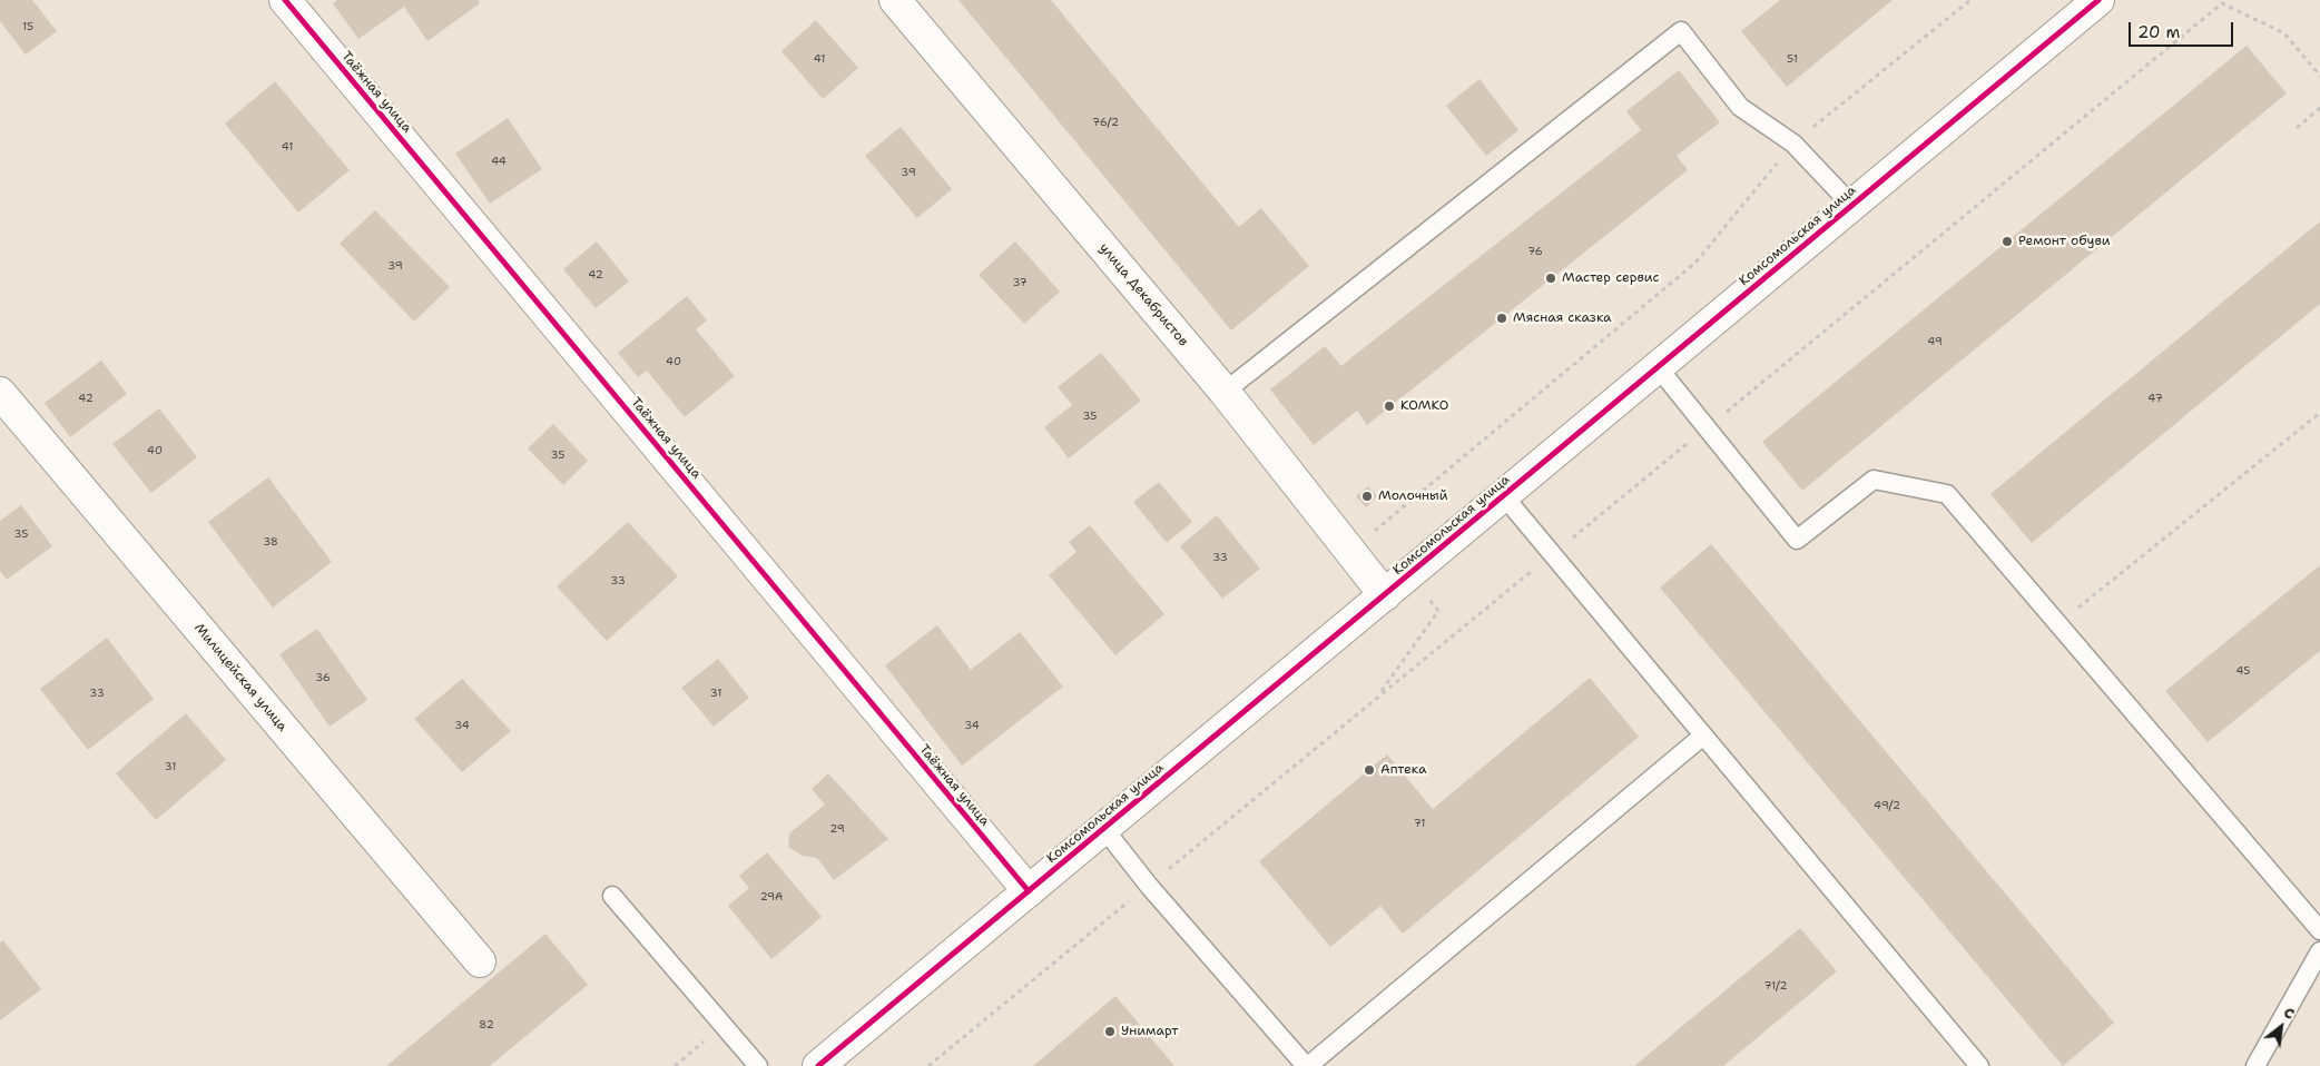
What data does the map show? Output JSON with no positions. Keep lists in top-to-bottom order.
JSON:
{
  "streets": {
    "street": [
      "Таёжная улица",
      "Комсомольская улица",
      "улица Декабристов",
      "Милицейская улица"
    ]
  },
  "crossings": [
    ["Таёжная улица", "Комсомольская улица"],
    ["Комсомольская улица", "улица Декабристов"]
  ],
  "places": [
    "Ремонт обуви",
    "Мастер сервис",
    "Мясная сказка",
    "КОМКО",
    "Молочный",
    "Аптека",
    "Унимарт"
  ],
  "house_numbers": [
    "15",
    "41",
    "51",
    "76/2",
    "41",
    "44",
    "39",
    "76",
    "39",
    "42",
    "37",
    "49",
    "40",
    "42",
    "47",
    "35",
    "40",
    "35",
    "35",
    "38",
    "33",
    "33",
    "45",
    "36",
    "33",
    "31",
    "34",
    "34",
    "31",
    "49/2",
    "71",
    "29",
    "29А",
    "71/2",
    "82"
  ],
  "scale_bar": "20 m",
  "north": "top right"
}
